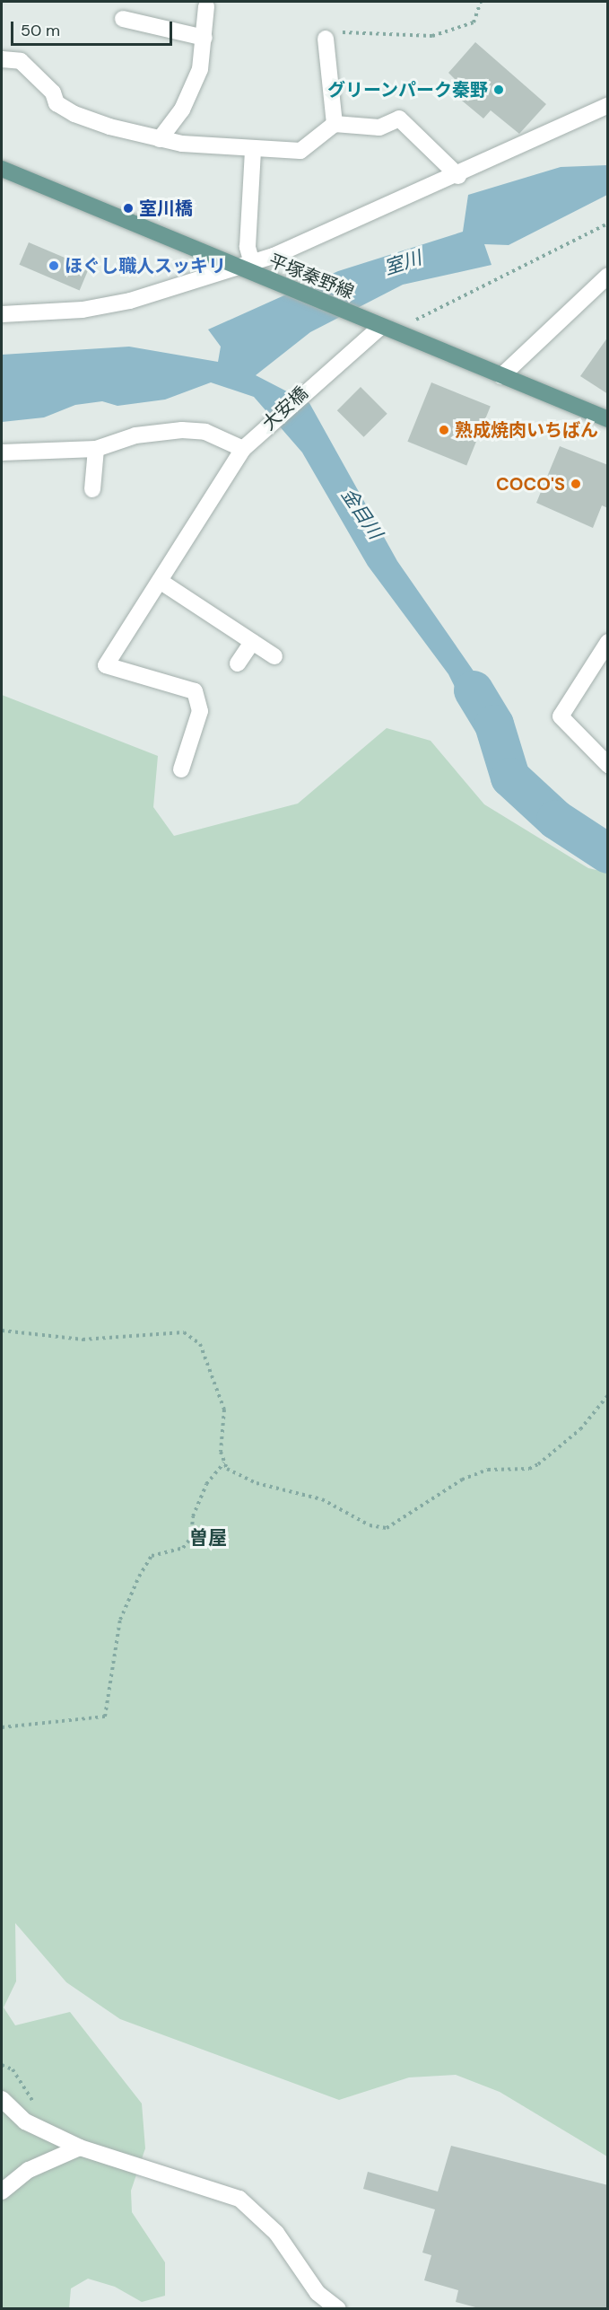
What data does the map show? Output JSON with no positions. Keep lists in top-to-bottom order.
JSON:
{
  "streets": {
    "main road": ["平塚秦野線"],
    "street": ["大安橋"]
  },
  "crossings": [
    ["平塚秦野線", "大安橋"]
  ],
  "districts": ["曽屋"],
  "water": ["室川", "金目川"],
  "places": [
    "グリーンパーク秦野",
    "室川橋",
    "ほぐし職人スッキリ",
    "熟成焼肉いちばん",
    "COCO'S"
  ],
  "scale_bar": "50 m"
}
